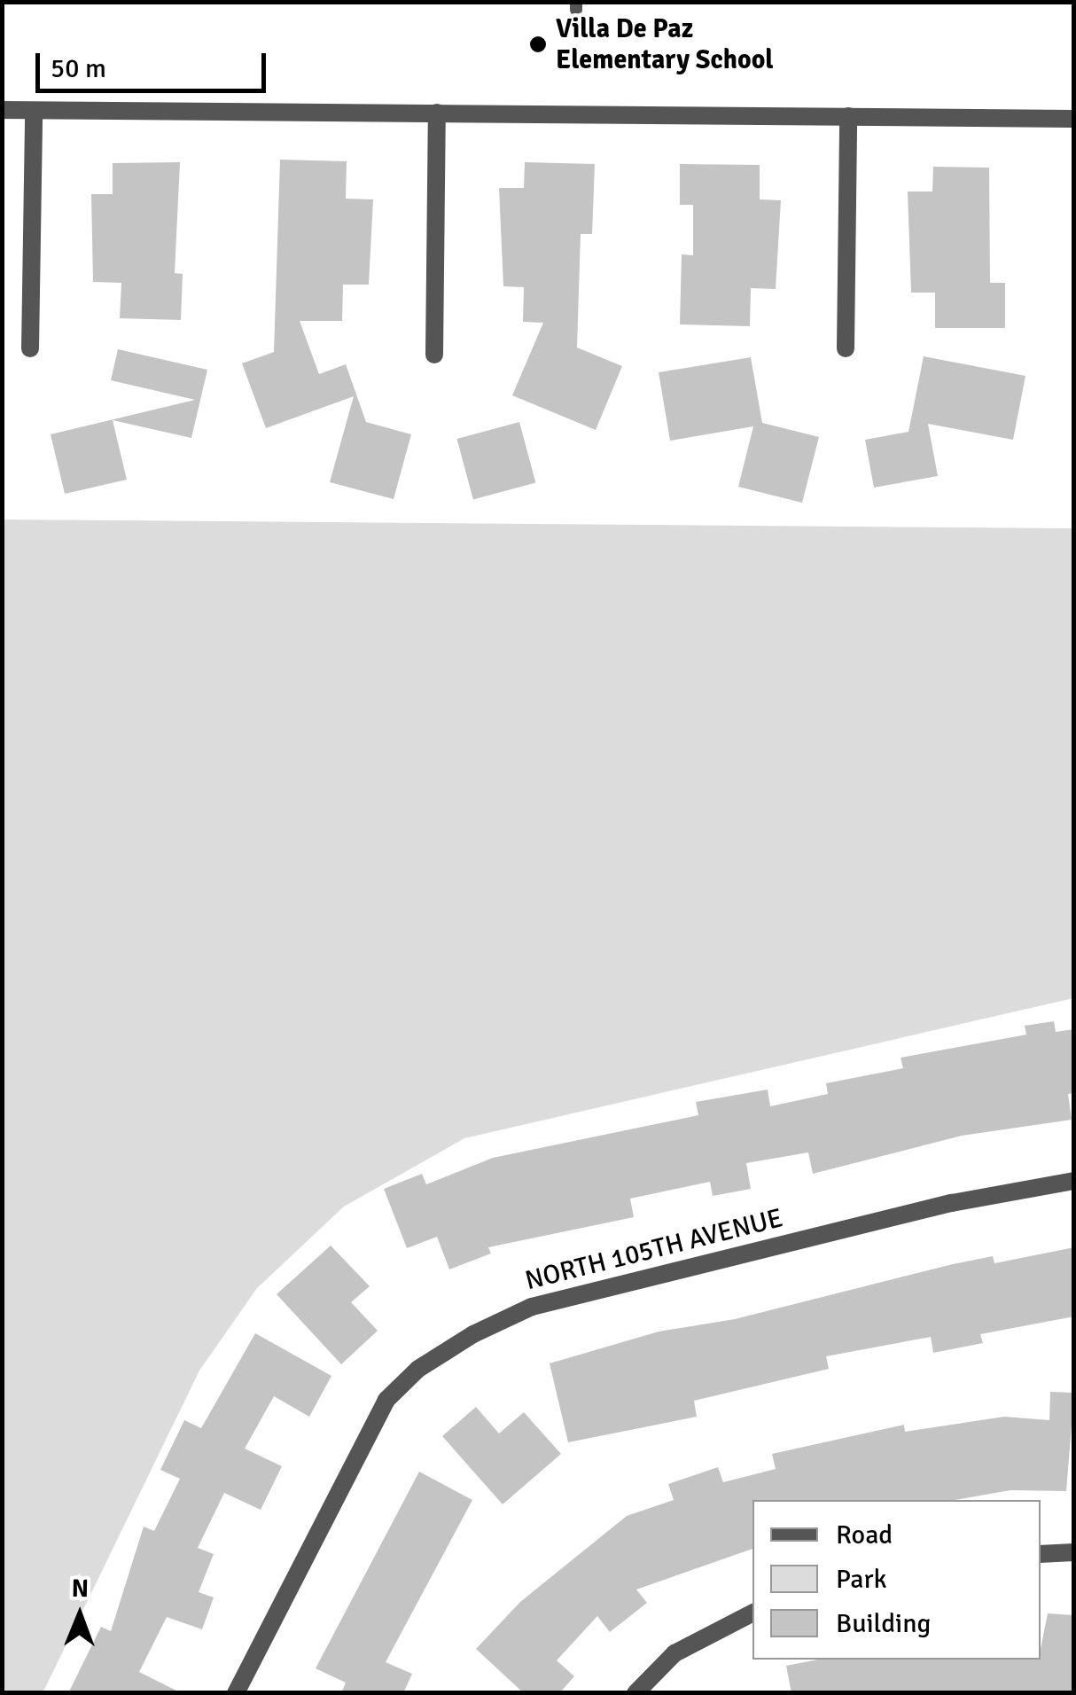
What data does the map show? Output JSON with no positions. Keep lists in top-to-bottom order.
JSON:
{
  "streets": {
    "street": ["NORTH 105TH AVENUE"]
  },
  "places": ["Villa De Paz Elementary School"],
  "legend": ["Road", "Park", "Building"],
  "scale_bar": "50 m",
  "north": "top"
}
